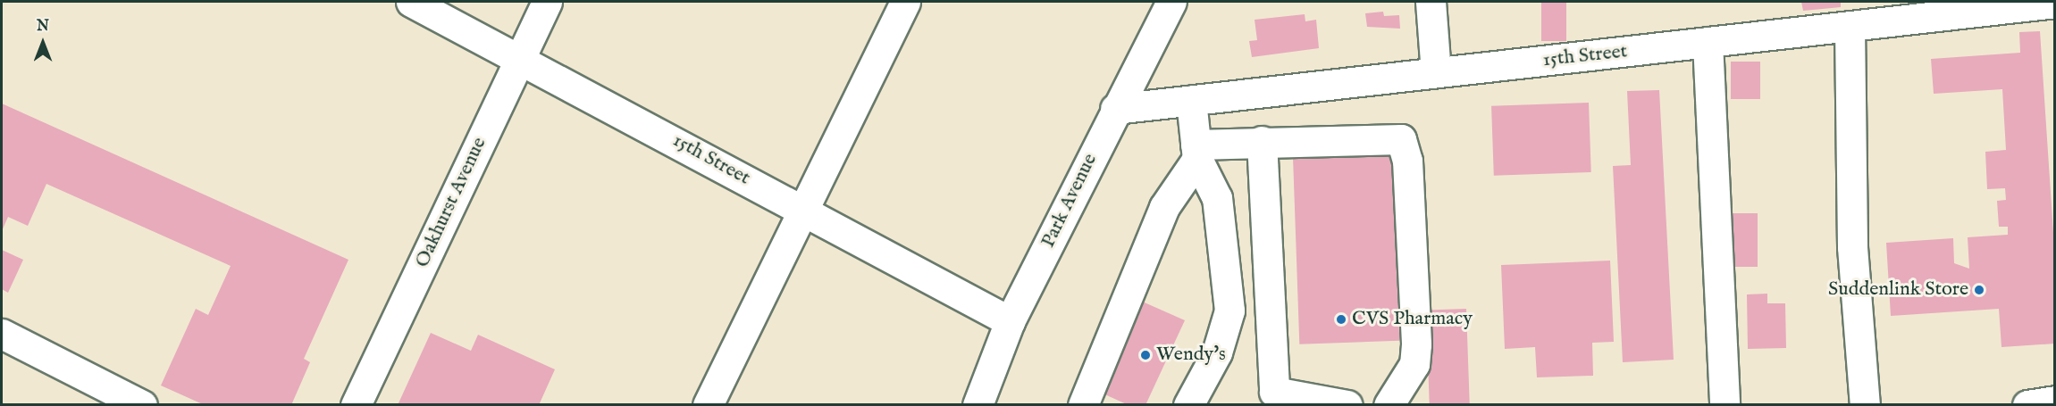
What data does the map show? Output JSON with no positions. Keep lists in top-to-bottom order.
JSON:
{
  "streets": {
    "street": ["15th Street", "Park Avenue", "Oakhurst Avenue"]
  },
  "crossings": [
    ["15th Street", "Park Avenue"],
    ["15th Street", "Oakhurst Avenue"]
  ],
  "places": ["Suddenlink Store", "CVS Pharmacy", "Wendy's"],
  "north": "top"
}
